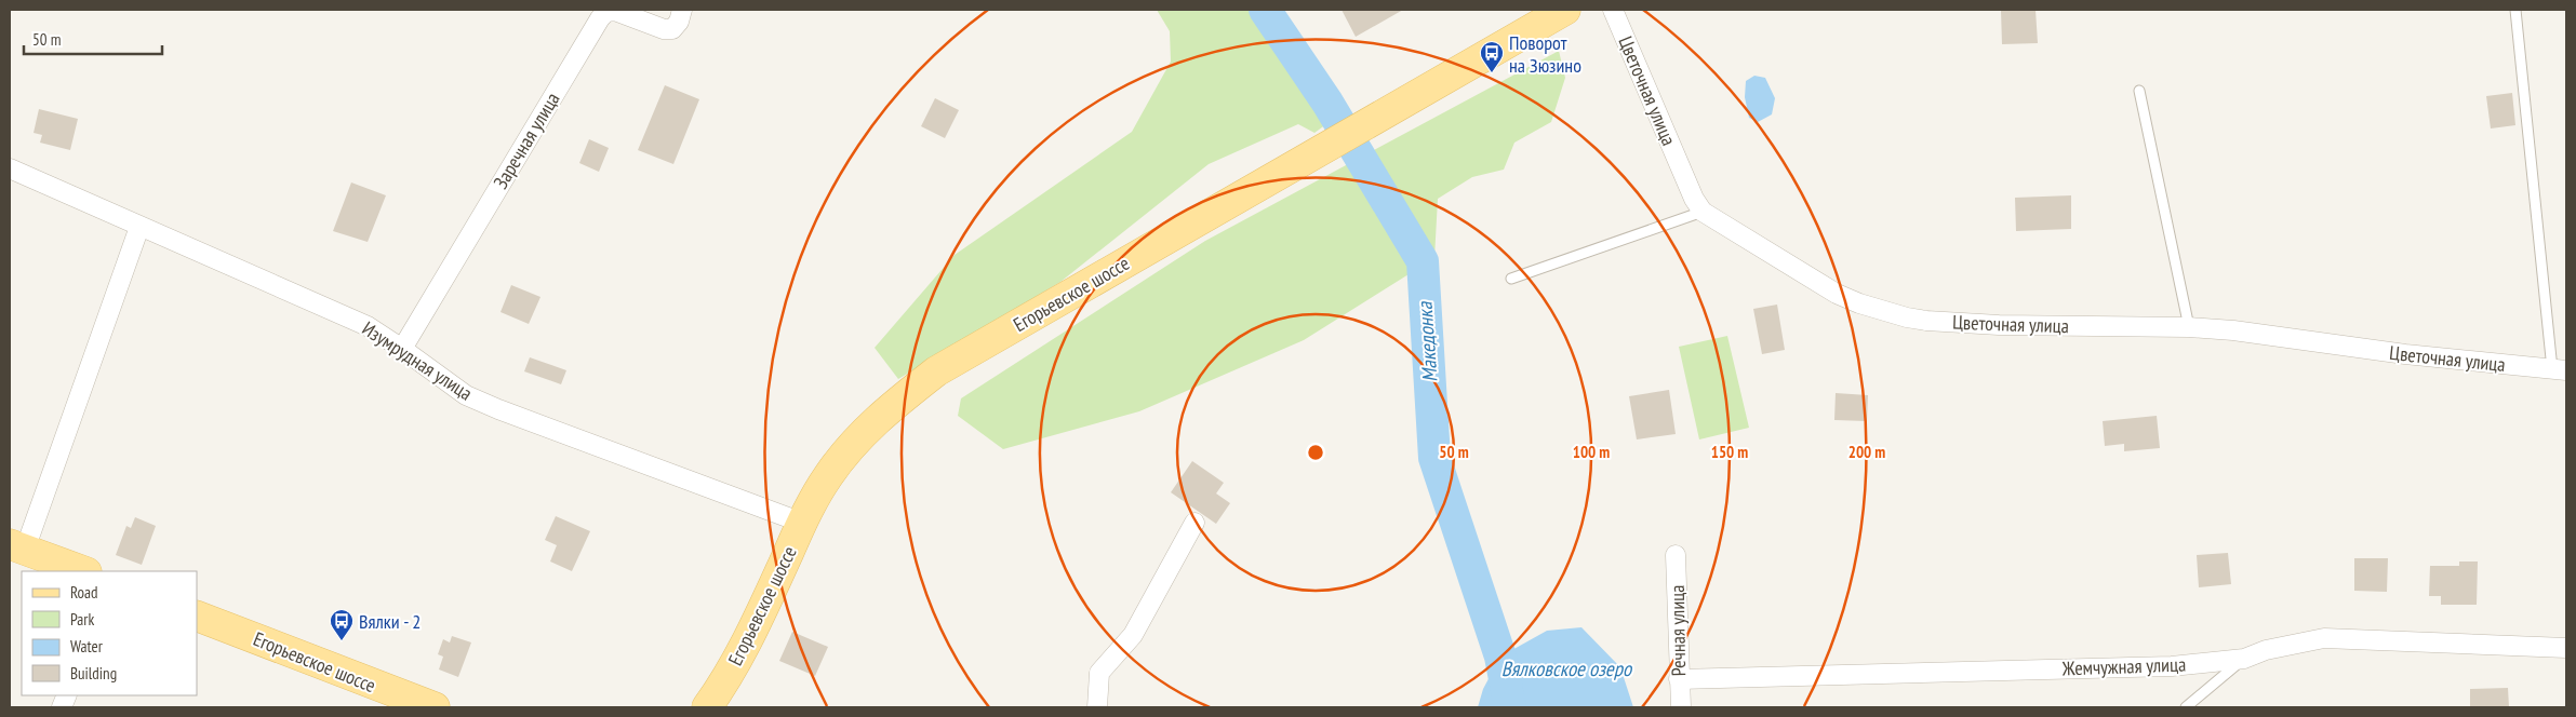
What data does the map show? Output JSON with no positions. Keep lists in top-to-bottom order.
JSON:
{
  "streets": {
    "main road": ["Егорьевское шоссе"],
    "street": [
      "Цветочная улица",
      "Заречная улица",
      "Изумрудная улица",
      "Речная улица",
      "Жемчужная улица"
    ]
  },
  "crossings": [
    ["Заречная улица", "Изумрудная улица"],
    ["Егорьевское шоссе", "Изумрудная улица"],
    ["Речная улица", "Жемчужная улица"]
  ],
  "water": ["Македонка", "Вялковское озеро"],
  "places": {
    "bus stop": ["Поворот на Зюзино", "Вялки - 2"]
  },
  "legend": [
    "Road",
    "Park",
    "Water",
    "Building"
  ],
  "scale_bar": "50 m",
  "rings": [
    "50 m",
    "100 m",
    "150 m",
    "200 m"
  ]
}
